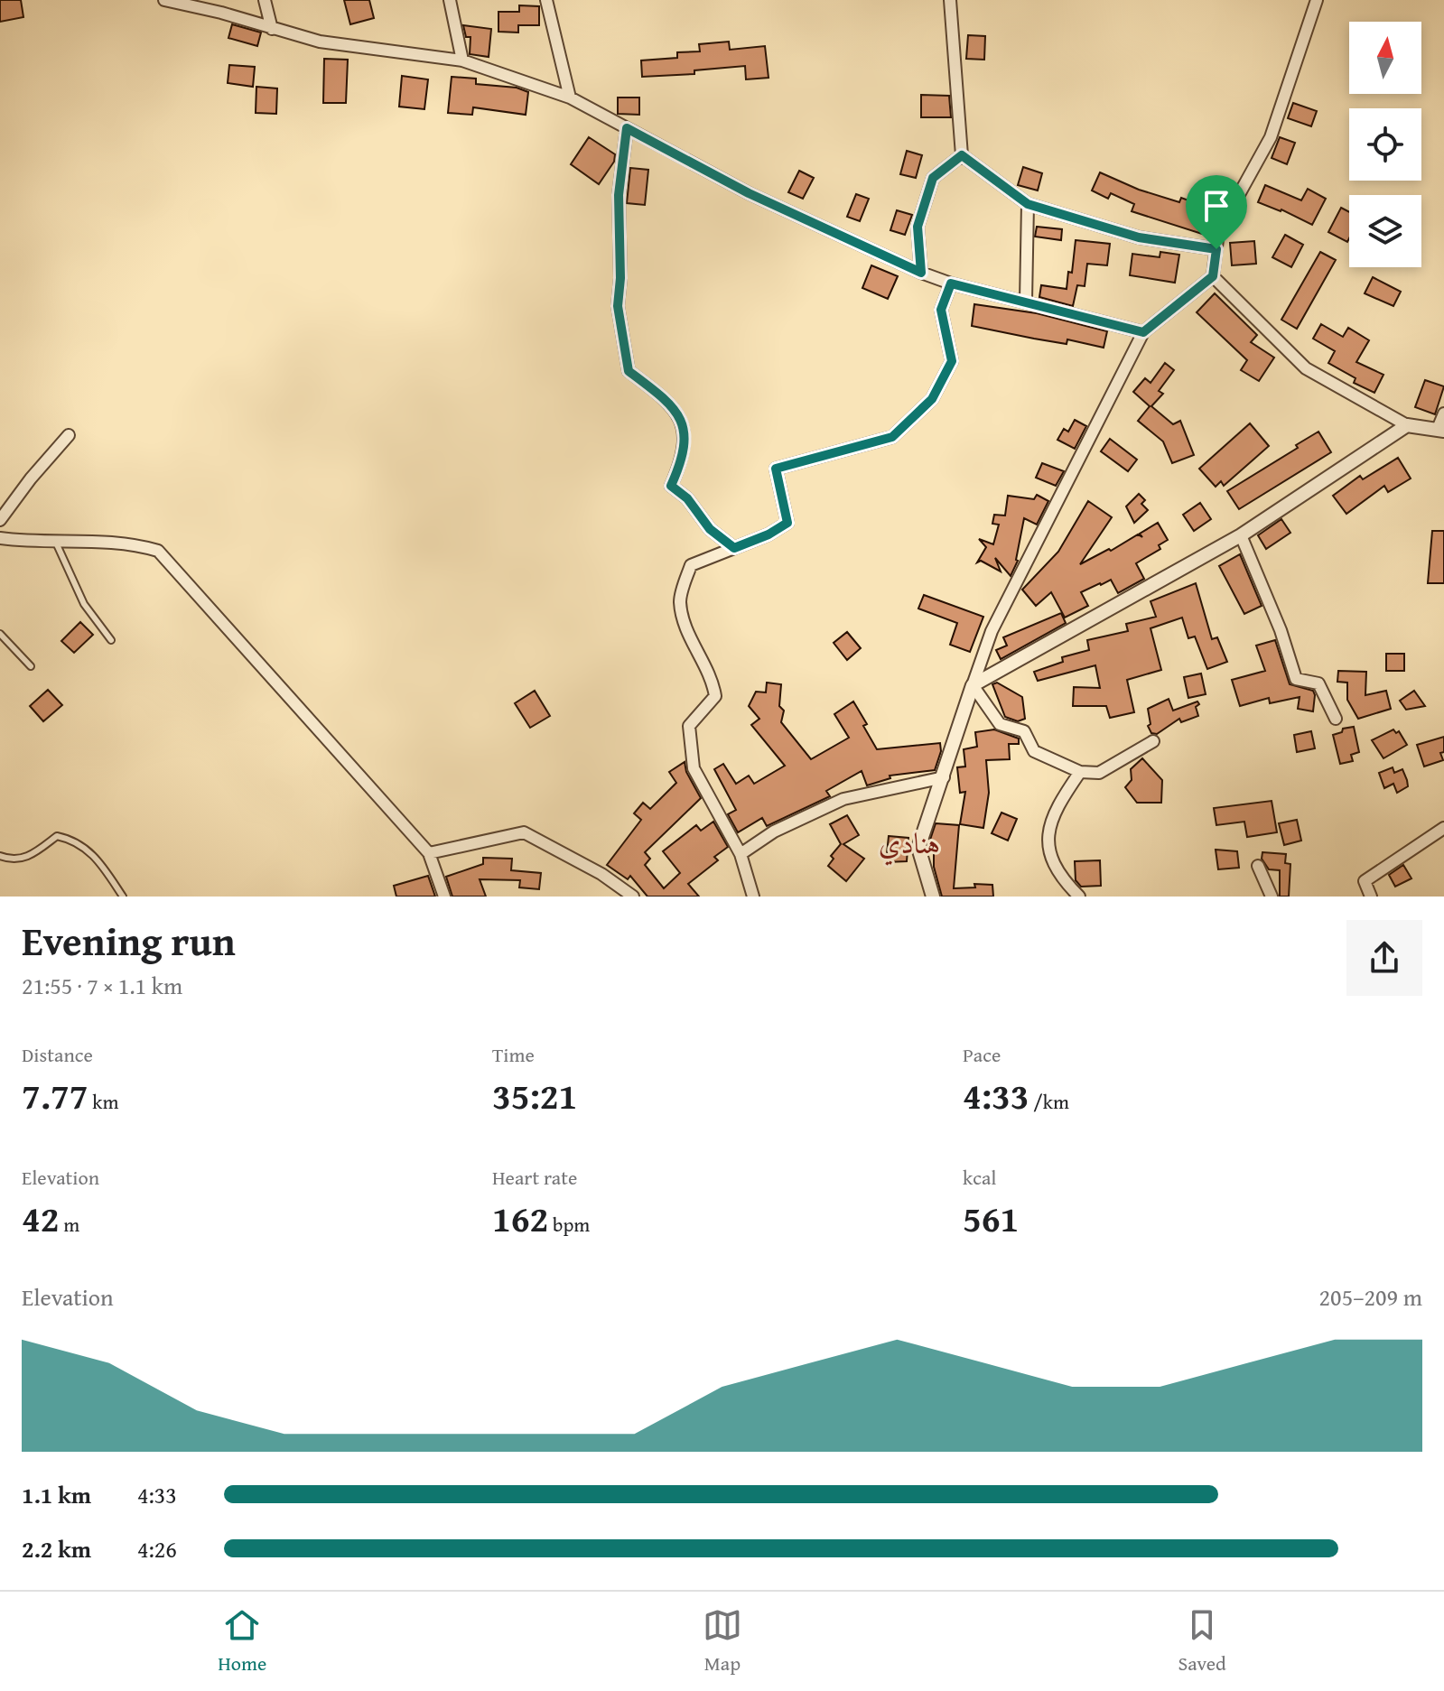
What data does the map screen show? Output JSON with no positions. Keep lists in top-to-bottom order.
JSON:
{
  "districts": ["هنادي"],
  "north": "top",
  "page": {
    "heading": ["Evening run", "21:55 · 7 × 1.1 km"],
    "stats": [
      ["Distance", "7.77 km"],
      ["Time", "35:21"],
      ["Pace", "4:33 /km"],
      ["Elevation", "42 m"],
      ["Heart rate", "162 bpm"],
      ["kcal", "561"]
    ],
    "chart": ["Elevation", "205–209 m"],
    "list": [
      {
        "name": "1.1 km",
        "note": "4:33"
      },
      {
        "name": "2.2 km",
        "note": "4:26"
      }
    ],
    "tabs": ["Home", "Map", "Saved"]
  }
}
